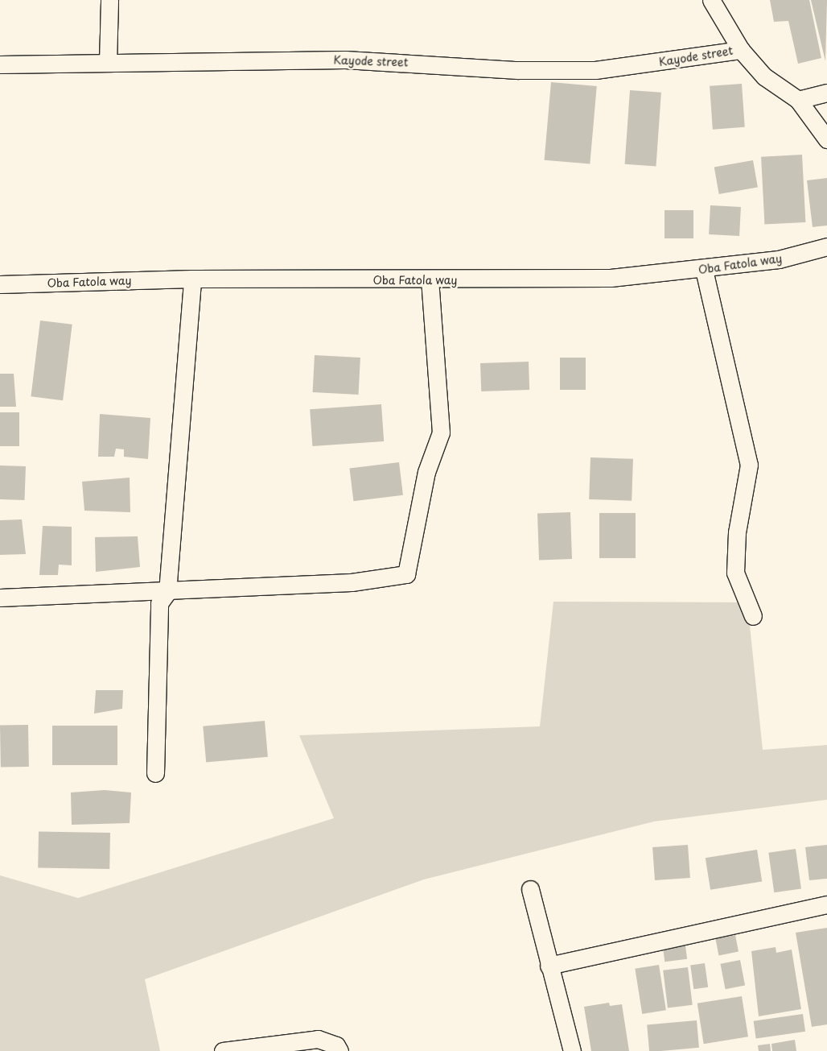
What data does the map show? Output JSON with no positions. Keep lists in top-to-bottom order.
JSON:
{
  "streets": {
    "street": ["Kayode street", "Oba Fatola way"]
  }
}
